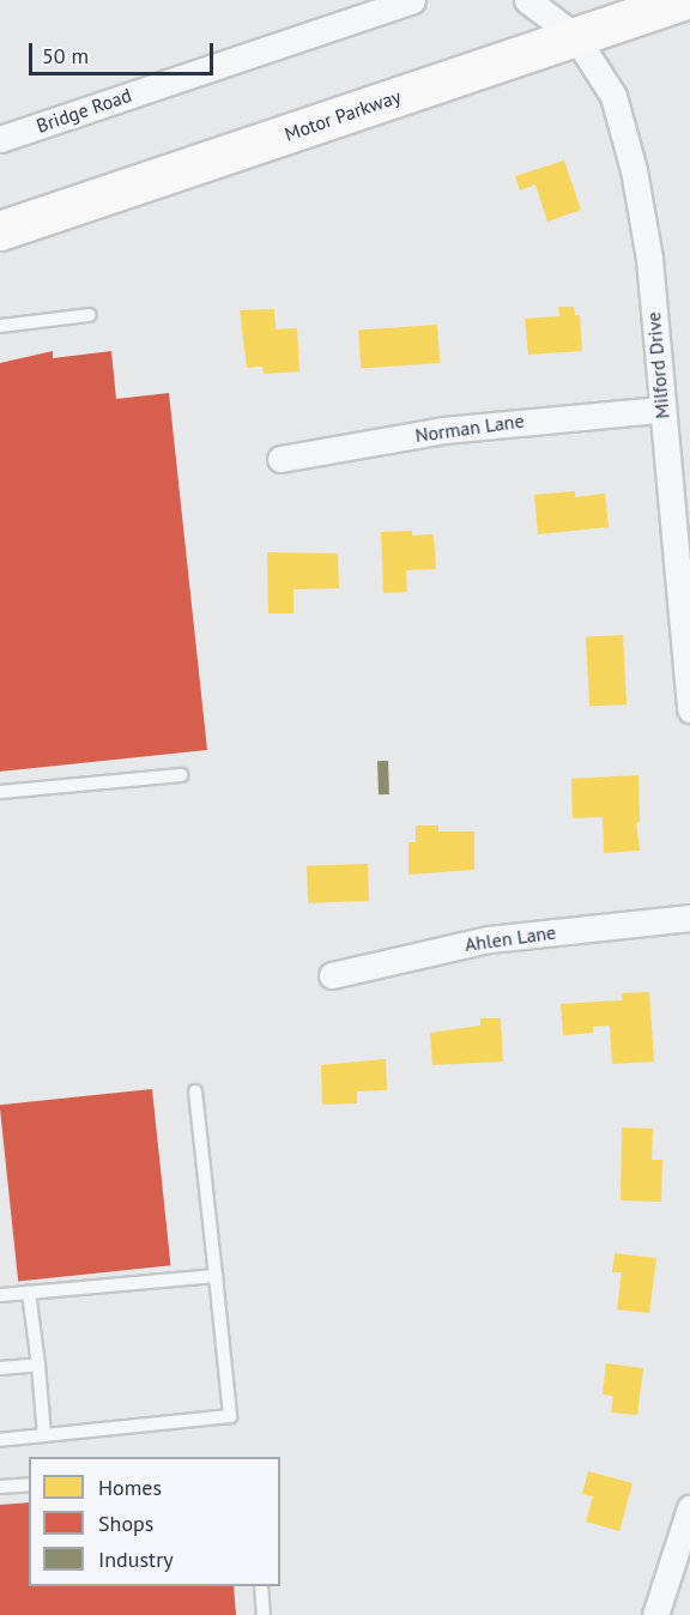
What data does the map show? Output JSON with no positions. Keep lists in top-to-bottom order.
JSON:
{
  "streets": {
    "main road": ["Motor Parkway"],
    "street": [
      "Bridge Road",
      "Milford Drive",
      "Norman Lane",
      "Ahlen Lane"
    ]
  },
  "crossings": [
    ["Motor Parkway", "Milford Drive"],
    ["Milford Drive", "Norman Lane"]
  ],
  "legend": ["Homes", "Shops", "Industry"],
  "scale_bar": "50 m"
}
